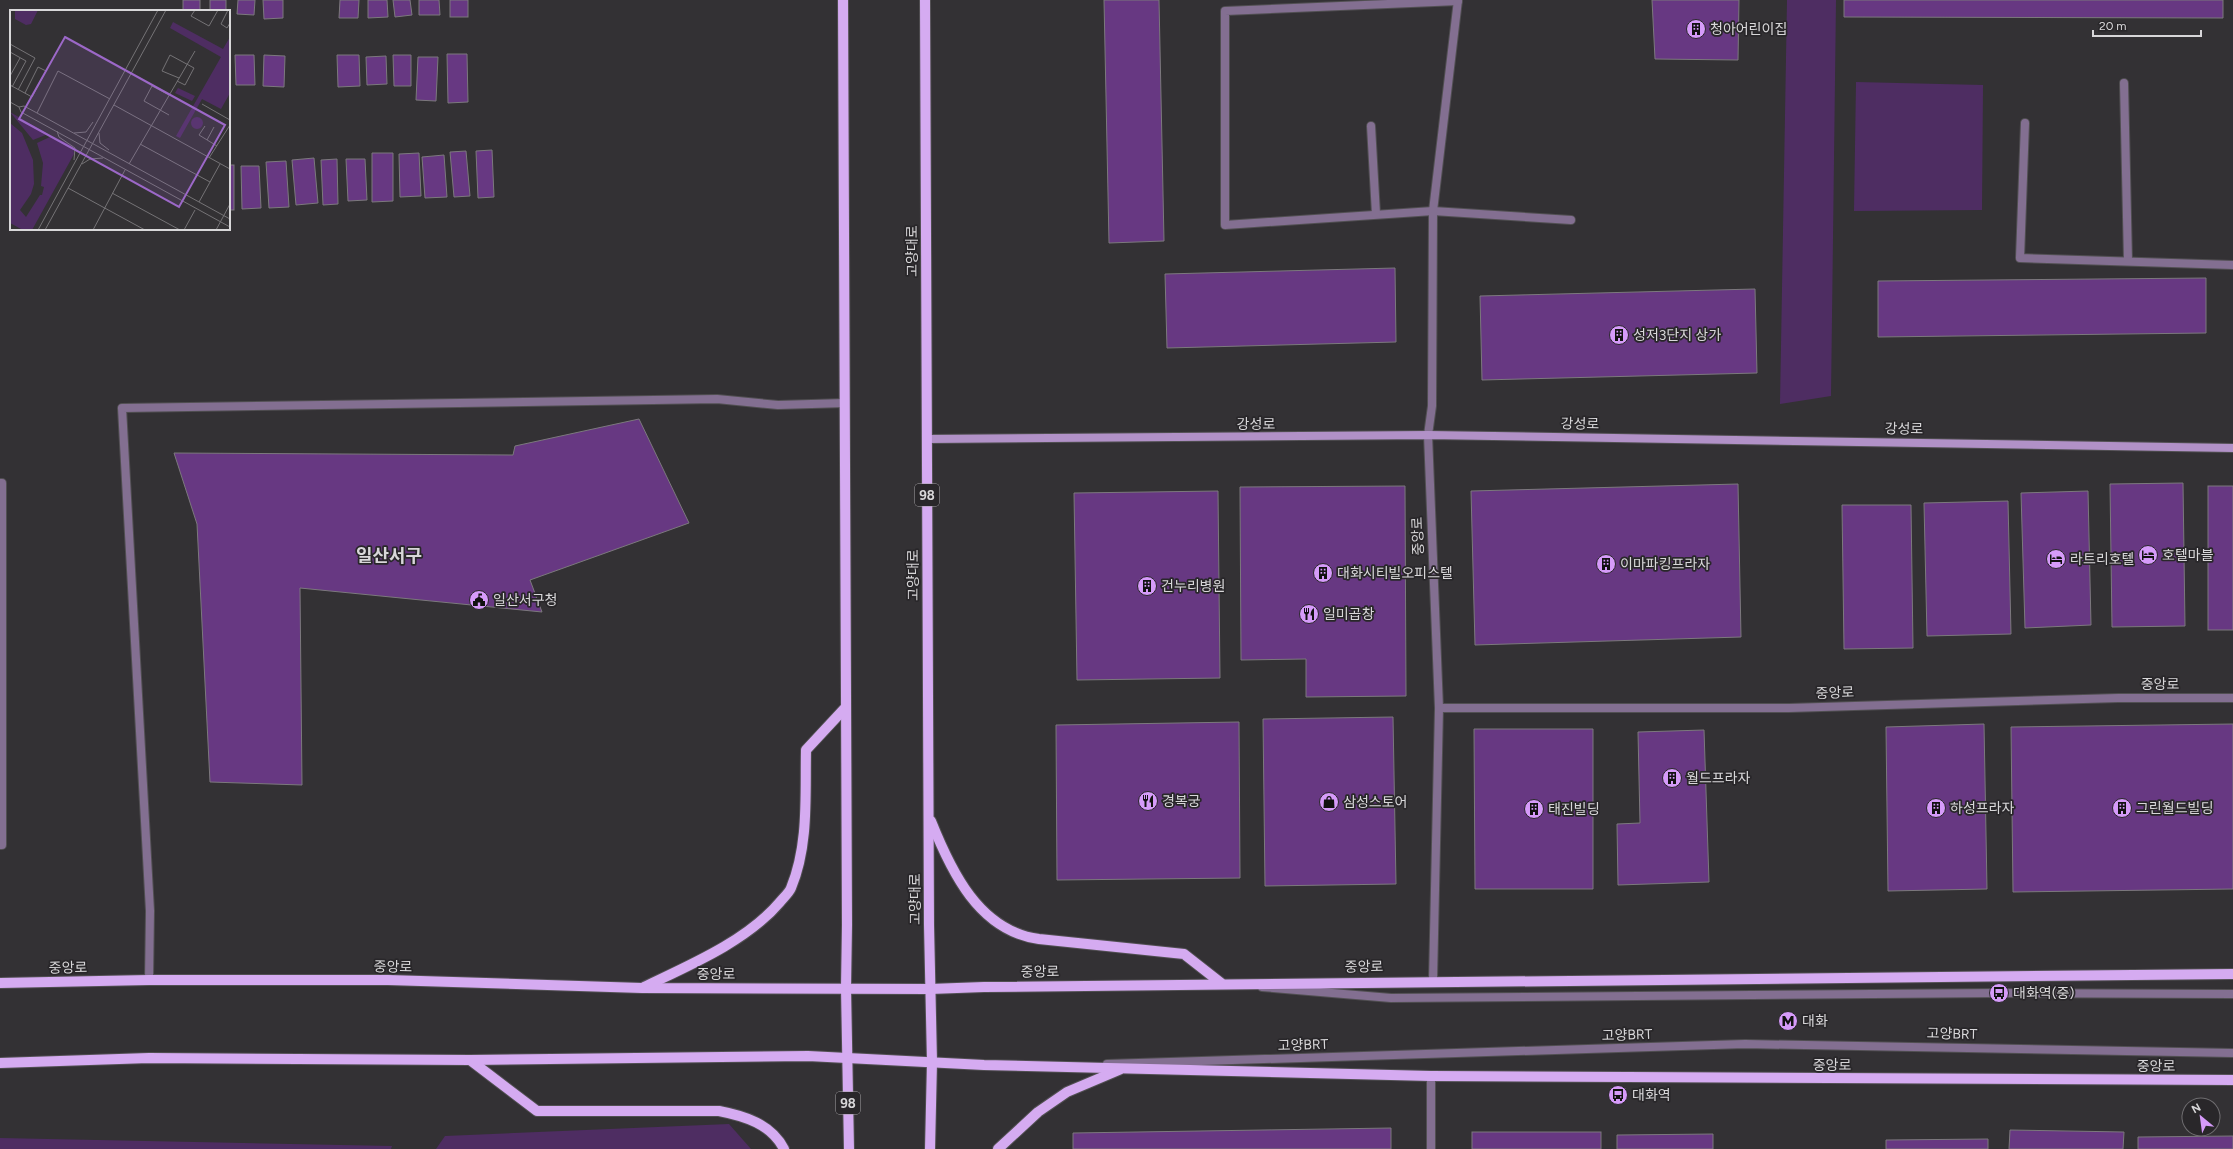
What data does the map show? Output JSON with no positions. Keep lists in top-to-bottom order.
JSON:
{
  "streets": {
    "main road": ["고양대로", "98", "중앙로"],
    "street": ["강성로", "고양BRT"]
  },
  "crossings": [
    ["고양대로", "강성로"],
    ["고양대로", "중앙로"],
    ["강성로", "중앙로"],
    ["98", "중앙로"],
    ["중앙로", "고양BRT"]
  ],
  "districts": ["일산서구"],
  "places": {
    "building": [
      "청아어린이집",
      "성저3단지 상가",
      "이마파킹프라자",
      "대화시티빌오피스텔",
      "건누리병원",
      "월드프라자",
      "하성프라자",
      "그린월드빌딩",
      "태진빌딩"
    ],
    "hotel": ["호텔마블", "라트리호텔"],
    "public building": ["일산서구청"],
    "restaurant": ["일미곱창", "경복궁"],
    "shop": ["삼성스토어"],
    "bus stop": ["대화역(중)", "대화역"],
    "metro station": ["대화"]
  },
  "scale_bar": "20 m",
  "north": "top left"
}
